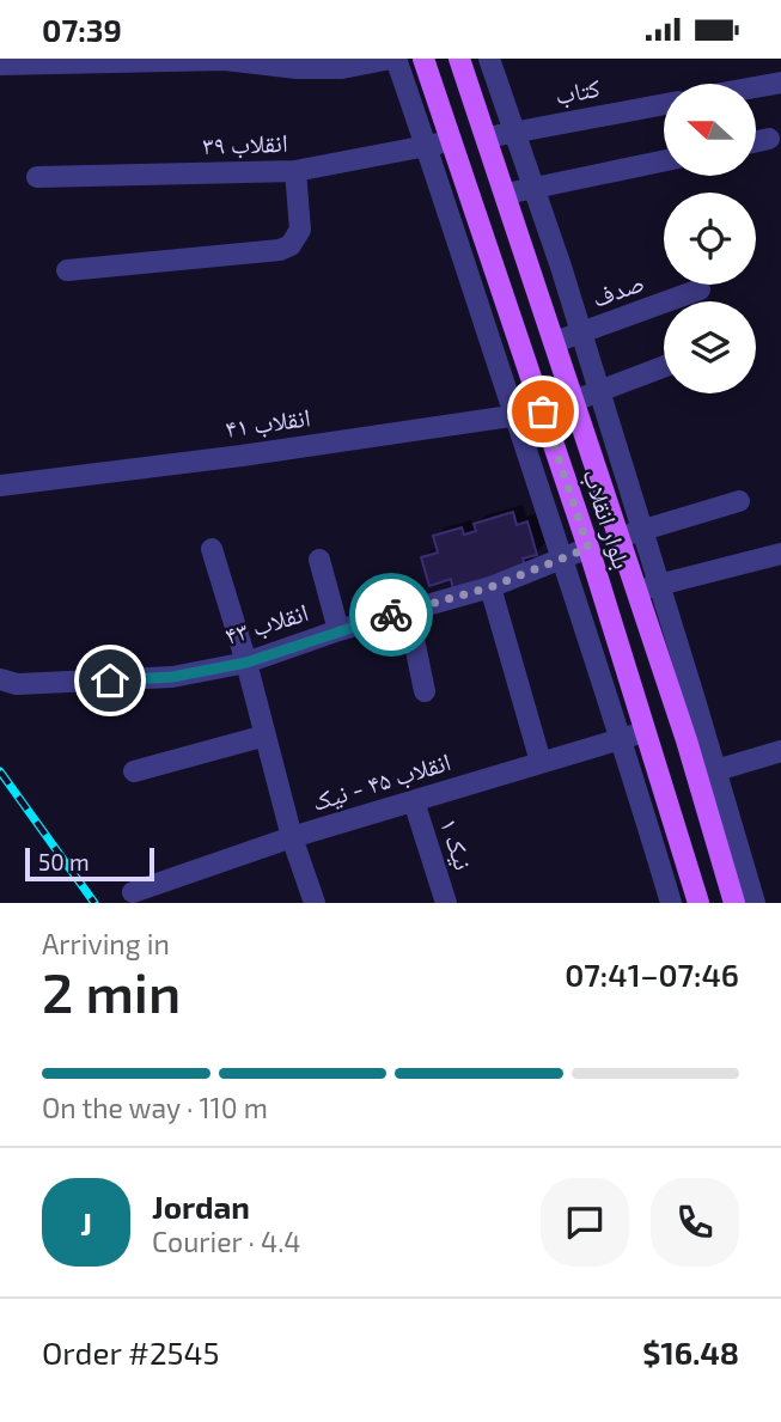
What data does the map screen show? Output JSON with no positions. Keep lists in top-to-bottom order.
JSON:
{
  "streets": {
    "main road": ["بلوار انقلاب"],
    "street": [
      "کتاب",
      "انقلاب ۳۹",
      "صدف",
      "انقلاب ۴۱",
      "انقلاب ۴۳",
      "انقلاب ۴۵ - نیک",
      "نیک ۱"
    ]
  },
  "crossings": [
    ["کتاب", "بلوار انقلاب"],
    ["انقلاب ۳۹", "بلوار انقلاب"],
    ["صدف", "بلوار انقلاب"],
    ["انقلاب ۴۱", "بلوار انقلاب"],
    ["بلوار انقلاب", "انقلاب ۴۳"],
    ["بلوار انقلاب", "انقلاب ۴۵ - نیک"],
    ["انقلاب ۴۵ - نیک", "نیک ۱"]
  ],
  "scale_bar": "50 m",
  "north": "left",
  "page": {
    "status": "07:39",
    "scale": "50 m",
    "heading": ["2 min", "Arriving in", "07:41–07:46"],
    "panel": [
      "Jordan",
      "Courier · 4.4",
      "Order #2545",
      "$16.48"
    ],
    "bar": "On the way · 110 m",
    "round": "J"
  }
}
